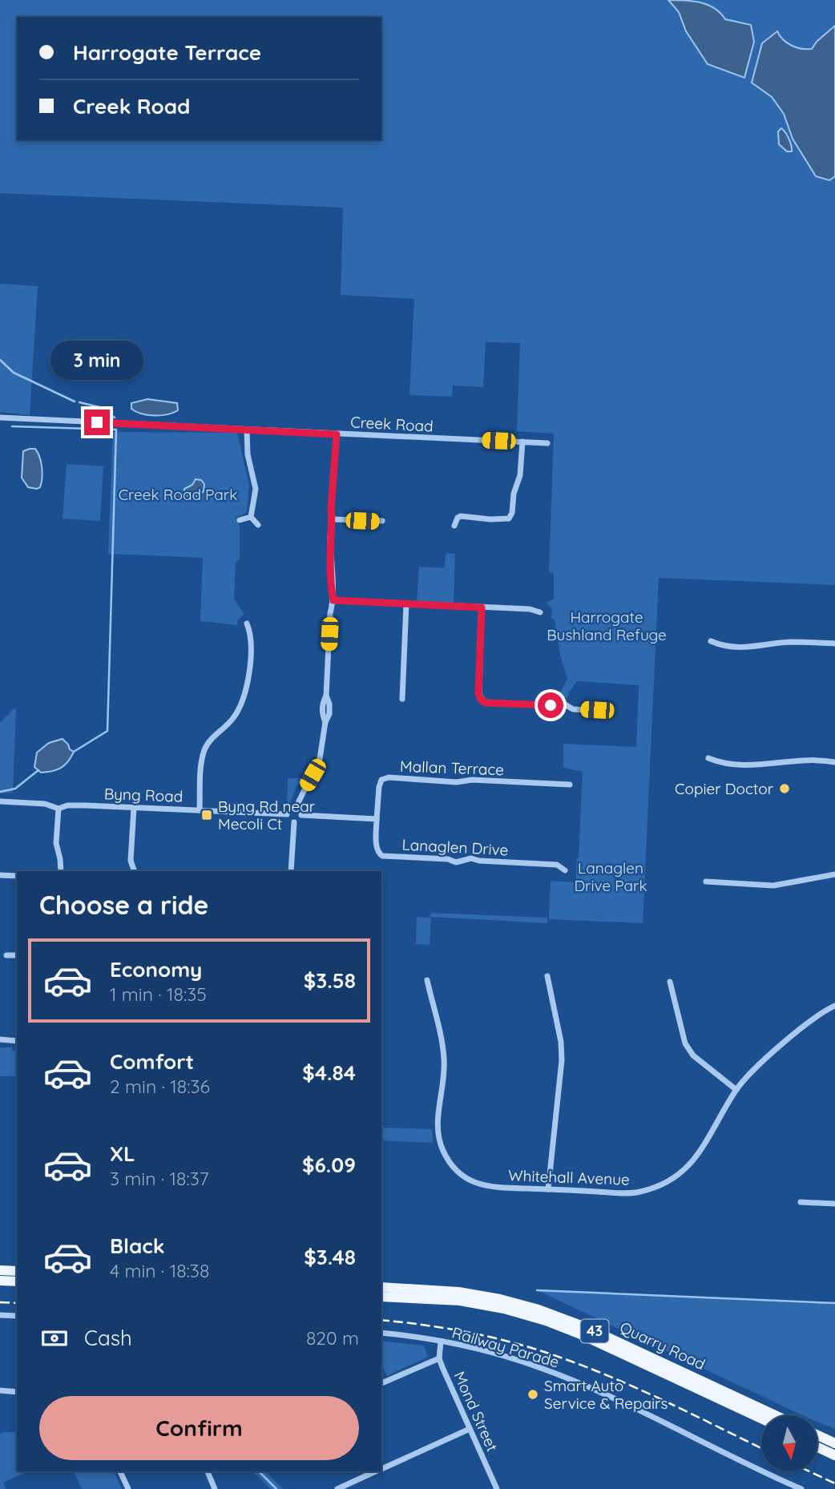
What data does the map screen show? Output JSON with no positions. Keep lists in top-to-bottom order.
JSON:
{
  "streets": {
    "main road": ["43", "Quarry Road"],
    "street": [
      "Creek Road",
      "Mallan Terrace",
      "Byng Road",
      "Lanaglen Drive",
      "Whitehall Avenue",
      "Railway Parade",
      "Mond Street"
    ]
  },
  "crossings": [
    ["Mallan Terrace", "Lanaglen Drive"],
    ["Railway Parade", "Mond Street"]
  ],
  "parks": ["Creek Road Park", "Harrogate Bushland Refuge", "Lanaglen Drive Park"],
  "places": {
    "other": ["Copier Doctor", "Smart Auto Service & Repairs"],
    "transit": ["Byng Rd near Mecoli Ct"]
  },
  "north": "bottom",
  "page": {
    "banner": ["Harrogate Terrace", "Creek Road"],
    "bubble": "3 min",
    "heading": "Choose a ride",
    "list": [
      {
        "name": "Economy",
        "note": "1 min · 18:35",
        "value": "$3.58"
      },
      {
        "name": "Comfort",
        "note": "2 min · 18:36",
        "value": "$4.84"
      },
      {
        "name": "XL",
        "note": "3 min · 18:37",
        "value": "$6.09"
      },
      {
        "name": "Black",
        "note": "4 min · 18:38",
        "value": "$3.48"
      }
    ],
    "pay": ["Cash", "820 m"],
    "buttons": "Confirm"
  }
}
